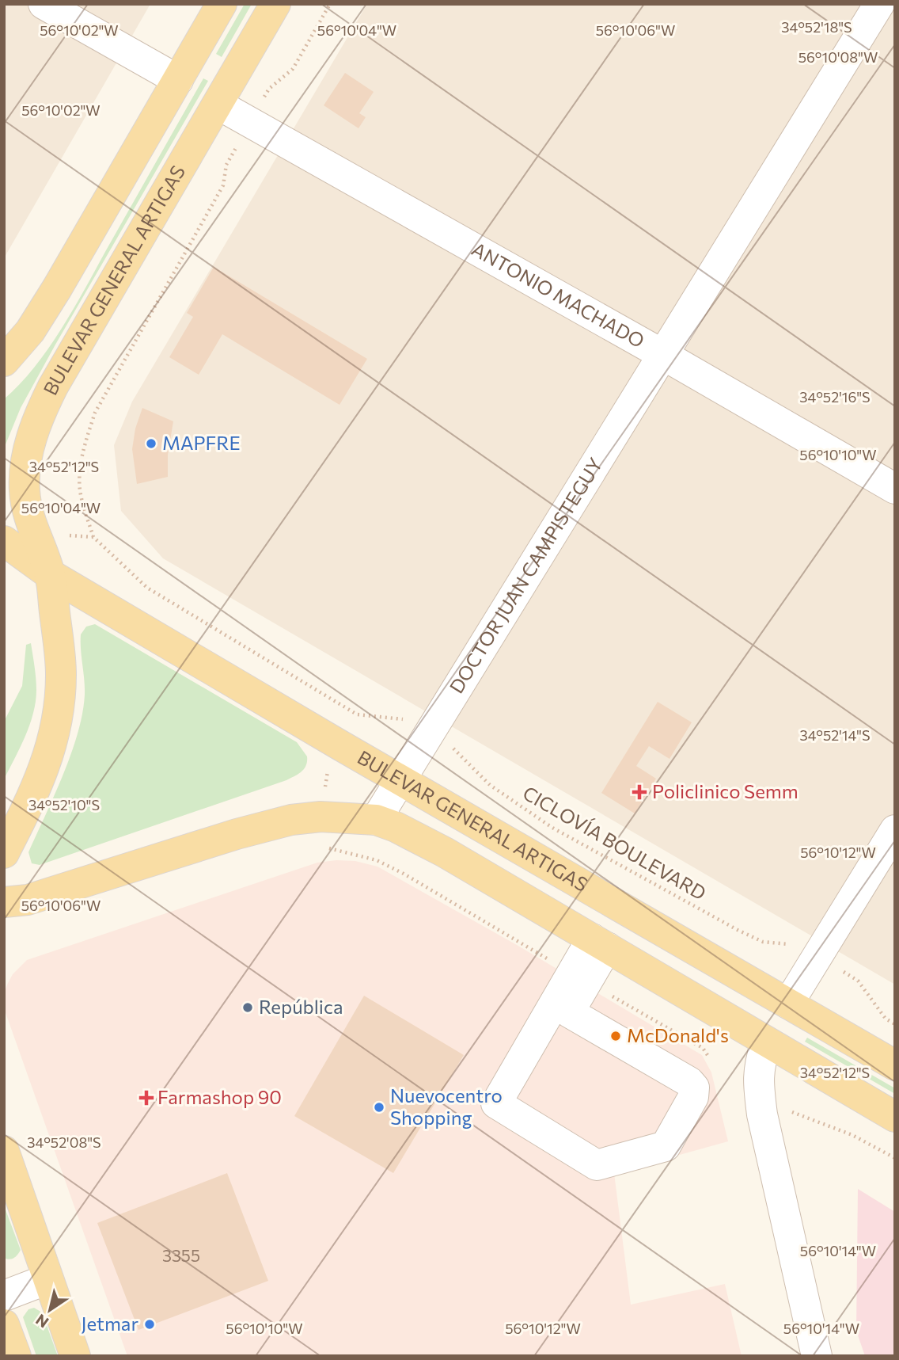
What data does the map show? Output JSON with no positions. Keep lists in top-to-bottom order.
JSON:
{
  "streets": {
    "main road": ["BULEVAR GENERAL ARTIGAS"],
    "street": ["ANTONIO MACHADO", "DOCTOR JUAN CAMPISTEGUY"],
    "path": ["CICLOVÍA BOULEVARD"]
  },
  "crossings": [
    ["BULEVAR GENERAL ARTIGAS", "ANTONIO MACHADO"],
    ["BULEVAR GENERAL ARTIGAS", "DOCTOR JUAN CAMPISTEGUY"],
    ["ANTONIO MACHADO", "DOCTOR JUAN CAMPISTEGUY"],
    ["DOCTOR JUAN CAMPISTEGUY", "CICLOVÍA BOULEVARD"]
  ],
  "places": {
    "other": [
      "MAPFRE",
      "República",
      "McDonald's",
      "Nuevocentro Shopping",
      "Jetmar"
    ],
    "health": ["Policlinico Semm", "Farmashop 90"]
  },
  "house_numbers": ["3355"],
  "north": "bottom left",
  "coordinates": [
    "34°52'18\"S",
    "56°10'02\"W",
    "56°10'04\"W",
    "56°10'06\"W",
    "56°10'08\"W",
    "34°52'16\"S",
    "56°10'10\"W",
    "34°52'12\"S",
    "34°52'14\"S",
    "34°52'10\"S",
    "56°10'12\"W",
    "34°52'08\"S",
    "56°10'14\"W"
  ]
}
